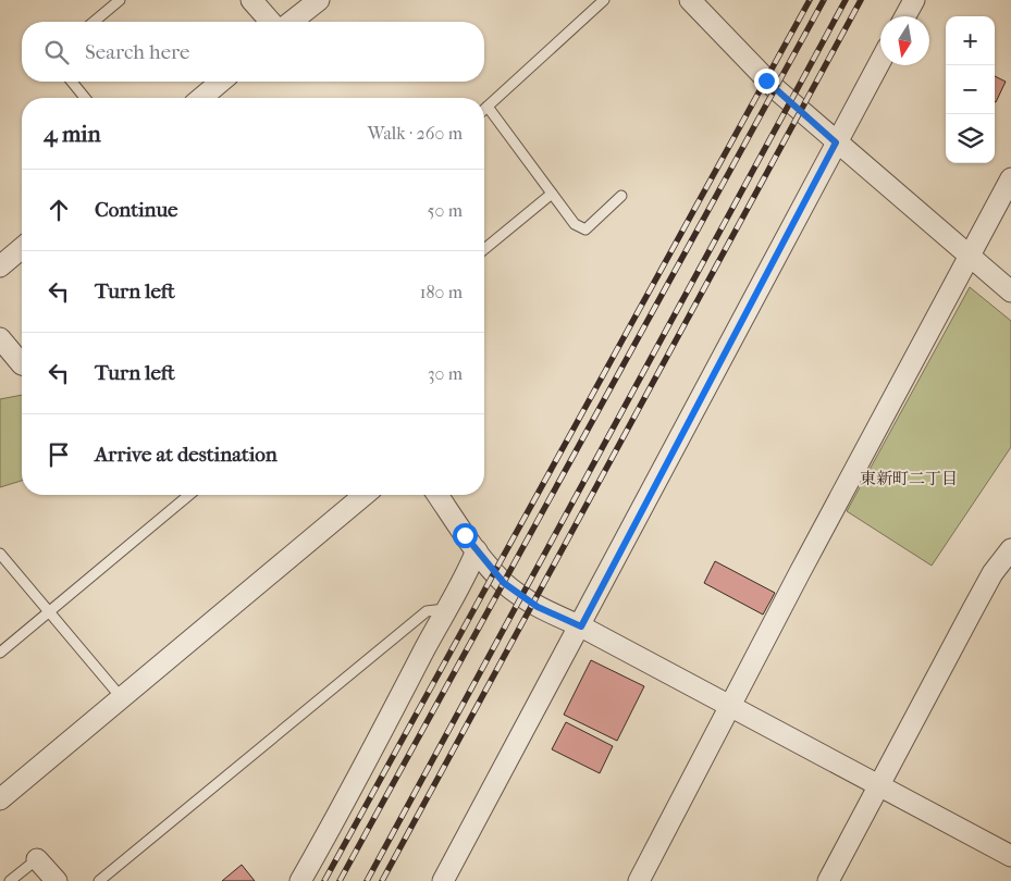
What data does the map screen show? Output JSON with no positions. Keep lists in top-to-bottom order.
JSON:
{
  "districts": ["東新町二丁目"],
  "north": "bottom",
  "page": {
    "map_buttons": ["+", "−"],
    "search": "Search here",
    "heading": ["4 min", "Walk · 260 m"],
    "list": [
      ["Continue", "50 m"],
      ["Turn left", "180 m"],
      ["Turn left", "30 m"],
      "Arrive at destination"
    ]
  }
}
